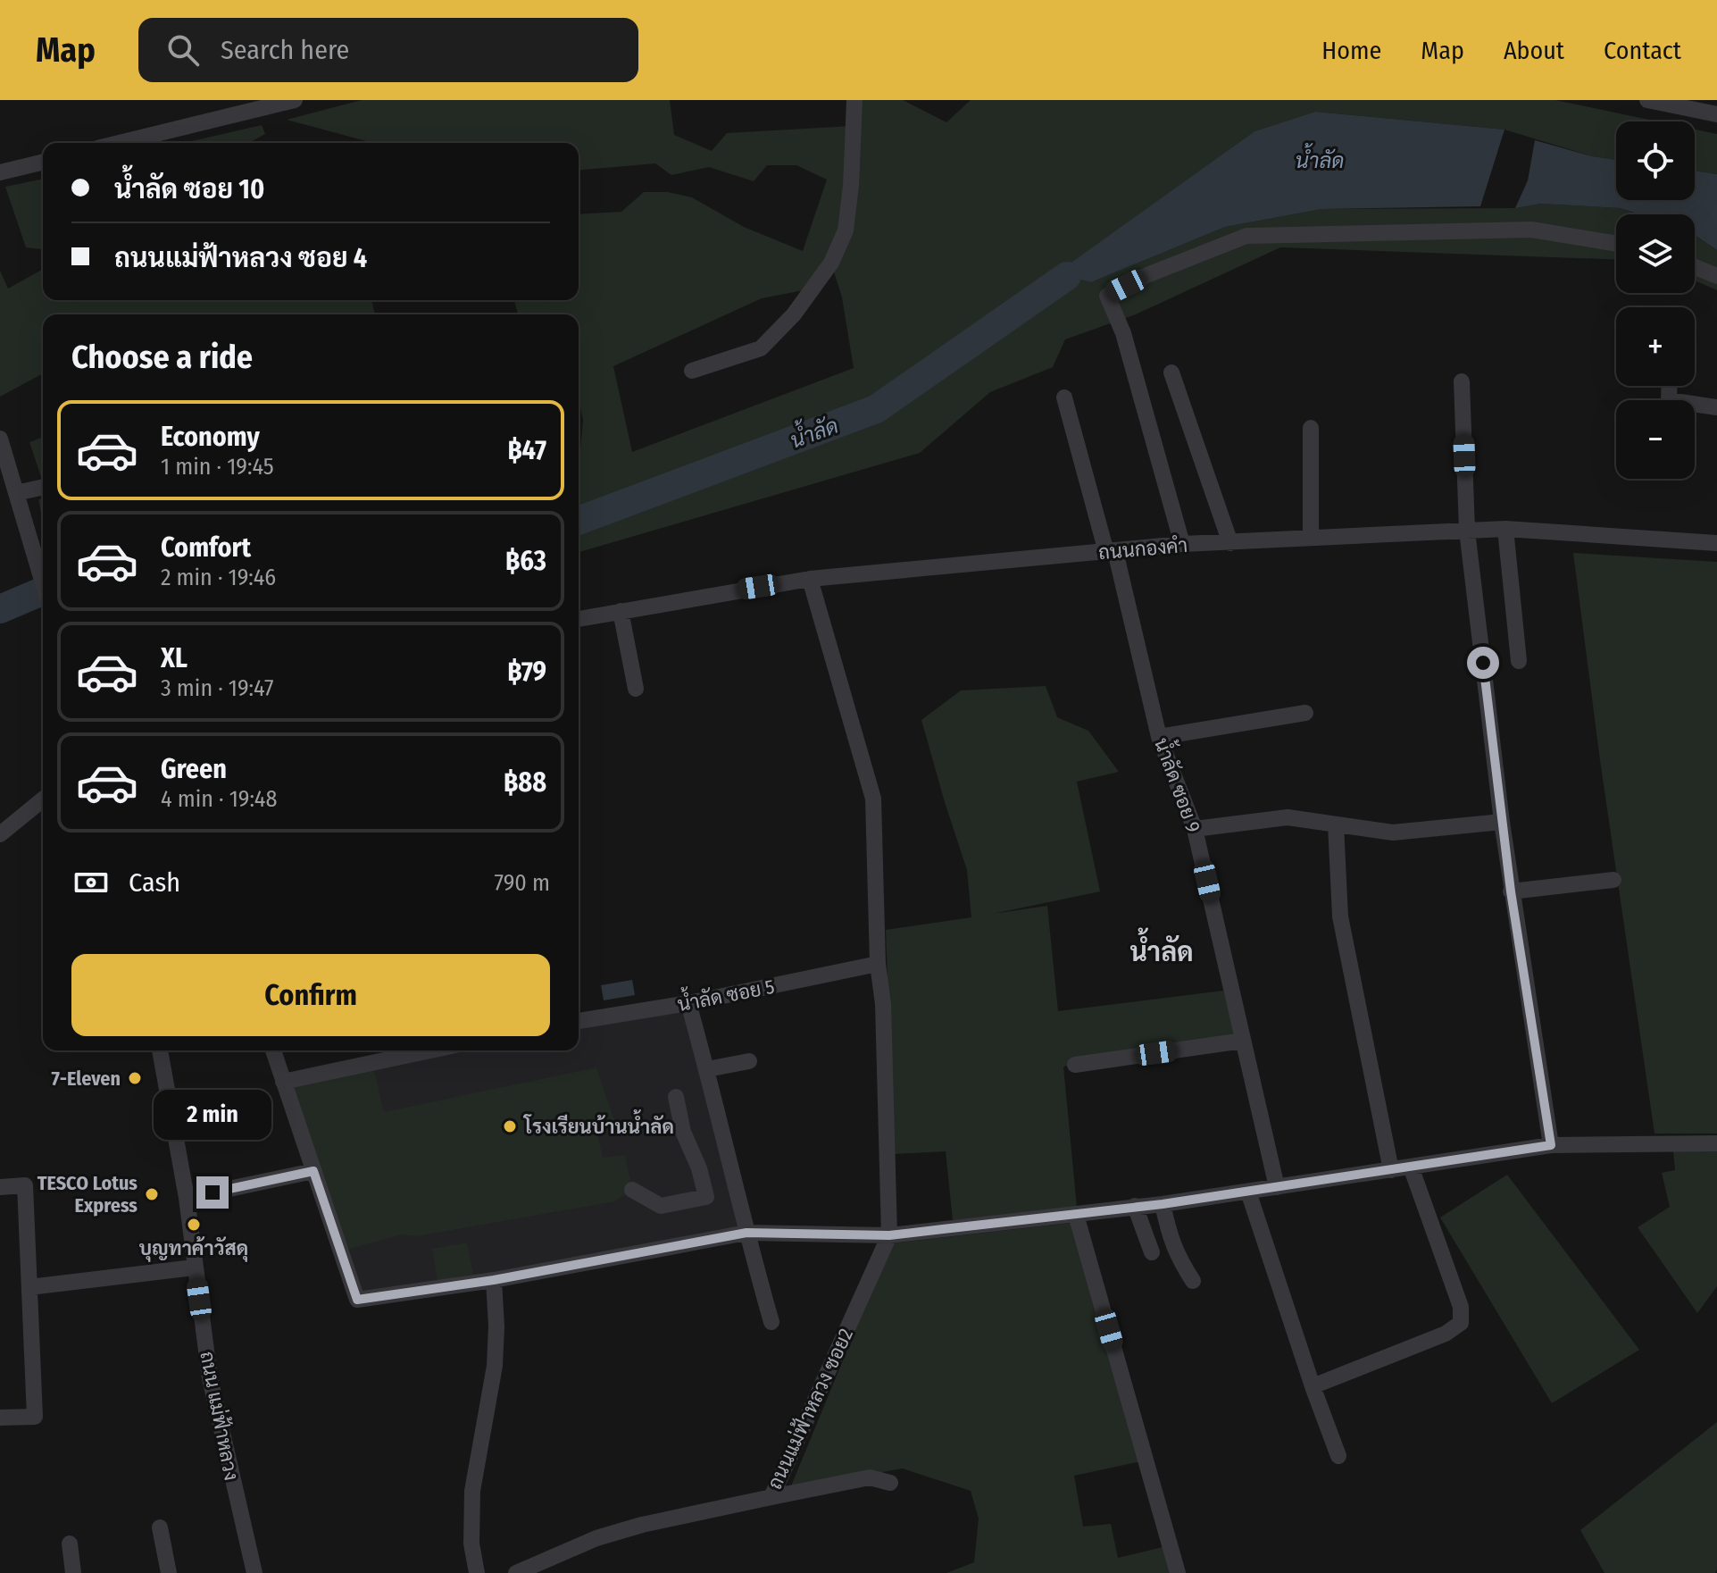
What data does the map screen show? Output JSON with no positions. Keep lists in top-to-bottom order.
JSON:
{
  "streets": {
    "street": [
      "ถนนกองคำ",
      "น้ำลัด ซอย 9",
      "น้ำลัด ซอย 5",
      "ถนนแม่ฟ้าหลวง ซอย2",
      "ถนน แม่ฟ้าหลวง"
    ]
  },
  "crossings": [
    ["ถนนกองคำ", "น้ำลัด ซอย 9"]
  ],
  "districts": ["น้ำลัด"],
  "water": ["น้ำลัด"],
  "places": [
    "7-Eleven",
    "โรงเรียนบ้านน้ำลัด",
    "TESCO Lotus Express",
    "บุญทาค้าวัสดุ"
  ],
  "page": {
    "header": "Map",
    "search": "Search here",
    "nav": [
      "Home",
      "Map",
      "About",
      "Contact"
    ],
    "map_buttons": ["+", "−"],
    "banner": ["น้ำลัด ซอย 10", "ถนนแม่ฟ้าหลวง ซอย 4"],
    "heading": "Choose a ride",
    "list": [
      {
        "name": "Economy",
        "note": "1 min · 19:45",
        "value": "฿47"
      },
      {
        "name": "Comfort",
        "note": "2 min · 19:46",
        "value": "฿63"
      },
      {
        "name": "XL",
        "note": "3 min · 19:47",
        "value": "฿79"
      },
      {
        "name": "Green",
        "note": "4 min · 19:48",
        "value": "฿88"
      }
    ],
    "pay": ["Cash", "790 m"],
    "buttons": "Confirm",
    "bubble": "2 min"
  }
}
